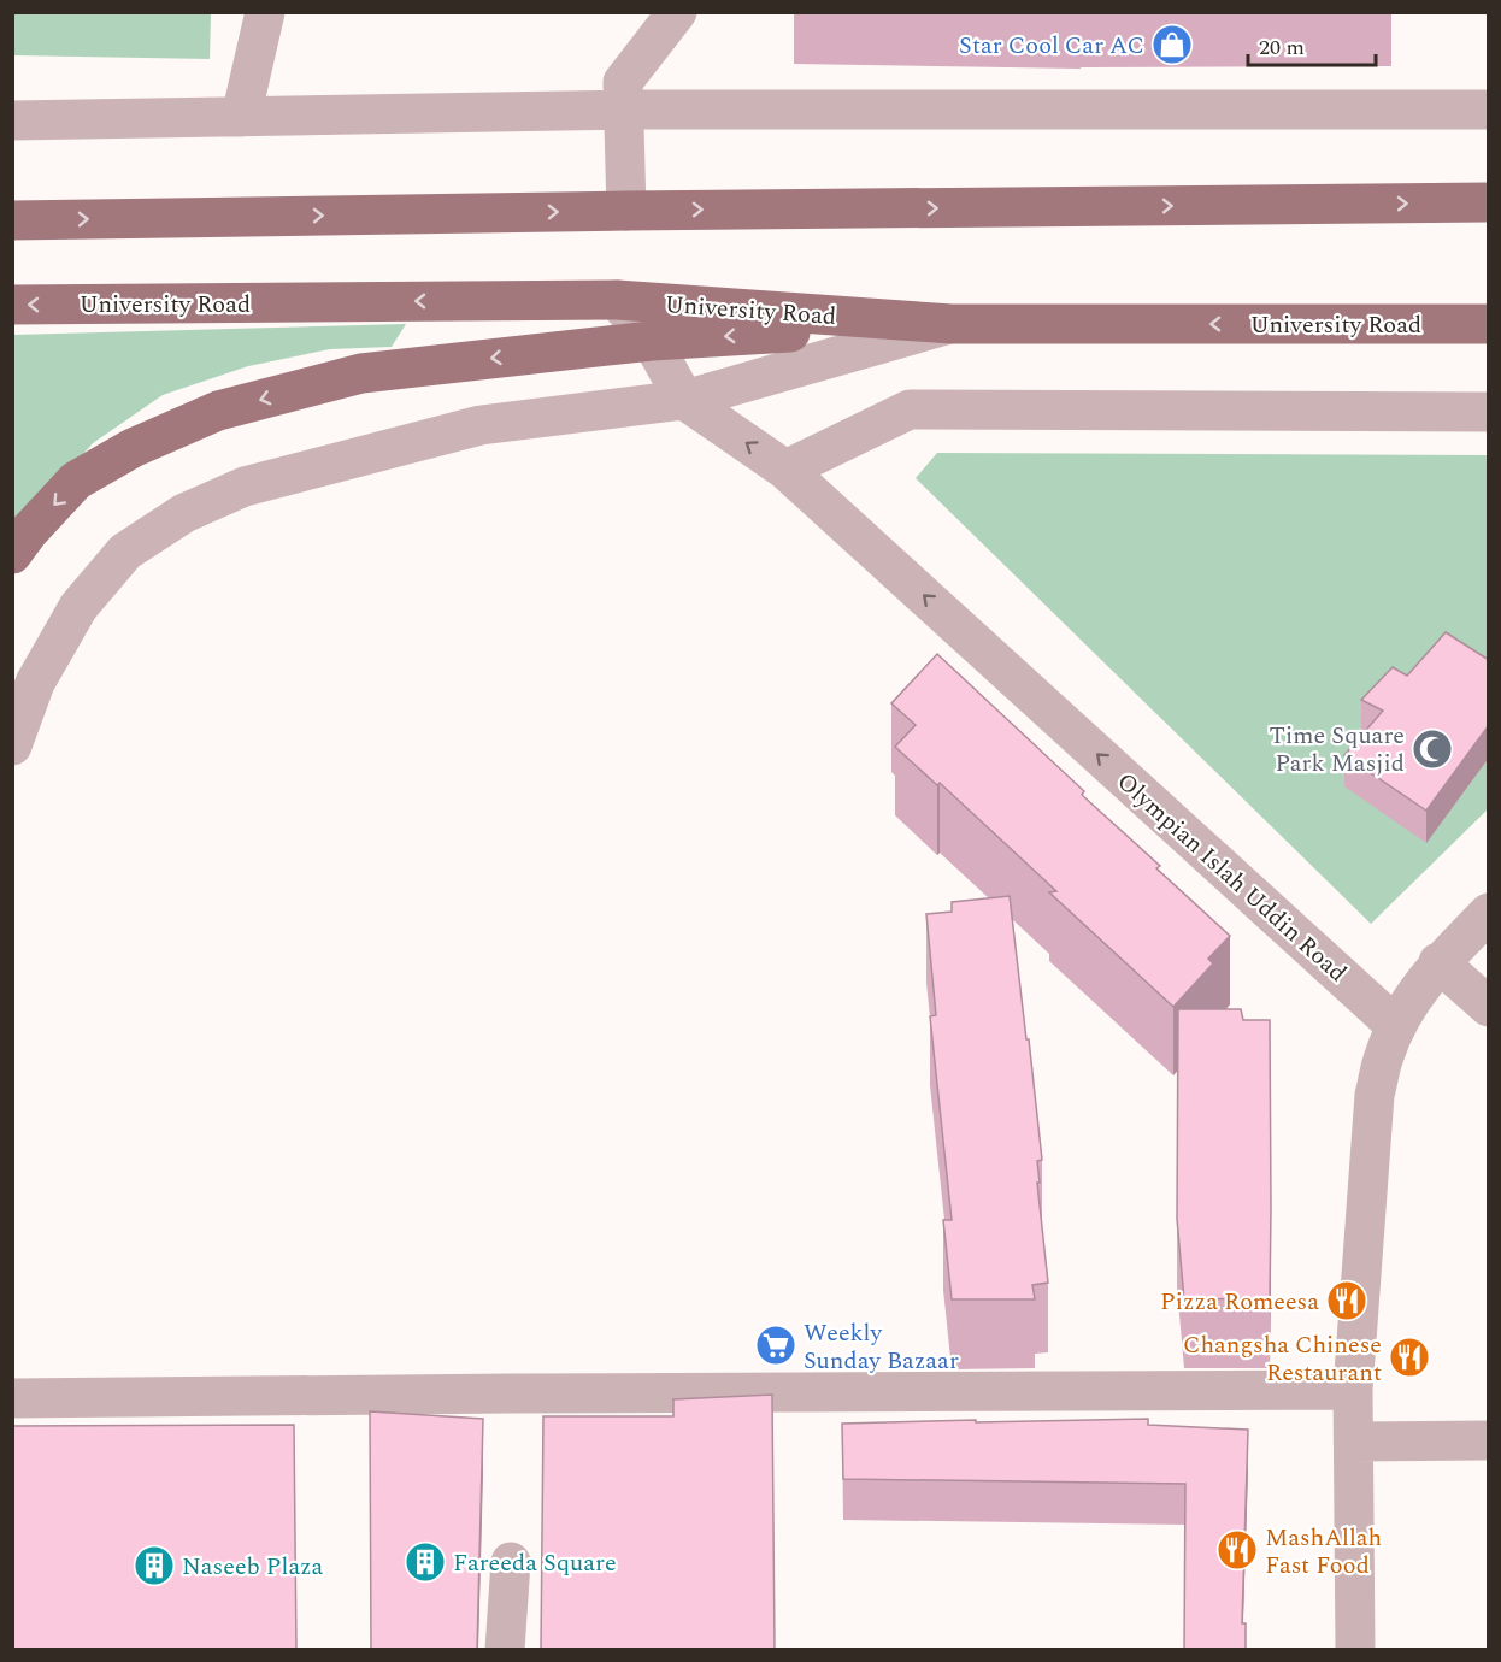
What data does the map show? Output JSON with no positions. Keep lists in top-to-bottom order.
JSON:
{
  "streets": {
    "main road": ["University Road"],
    "street": ["Olympian Islah Uddin Road"]
  },
  "crossings": [
    ["University Road", "Olympian Islah Uddin Road"]
  ],
  "one_way": ["Olympian Islah Uddin Road"],
  "places": {
    "shop": ["Star Cool Car AC"],
    "mosque": ["Time Square Park Masjid"],
    "restaurant": ["Pizza Romeesa", "Changsha Chinese Restaurant", "MashAllah Fast Food"],
    "supermarket": ["Weekly Sunday Bazaar"],
    "building": ["Fareeda Square", "Naseeb Plaza"]
  },
  "scale_bar": "20 m"
}
